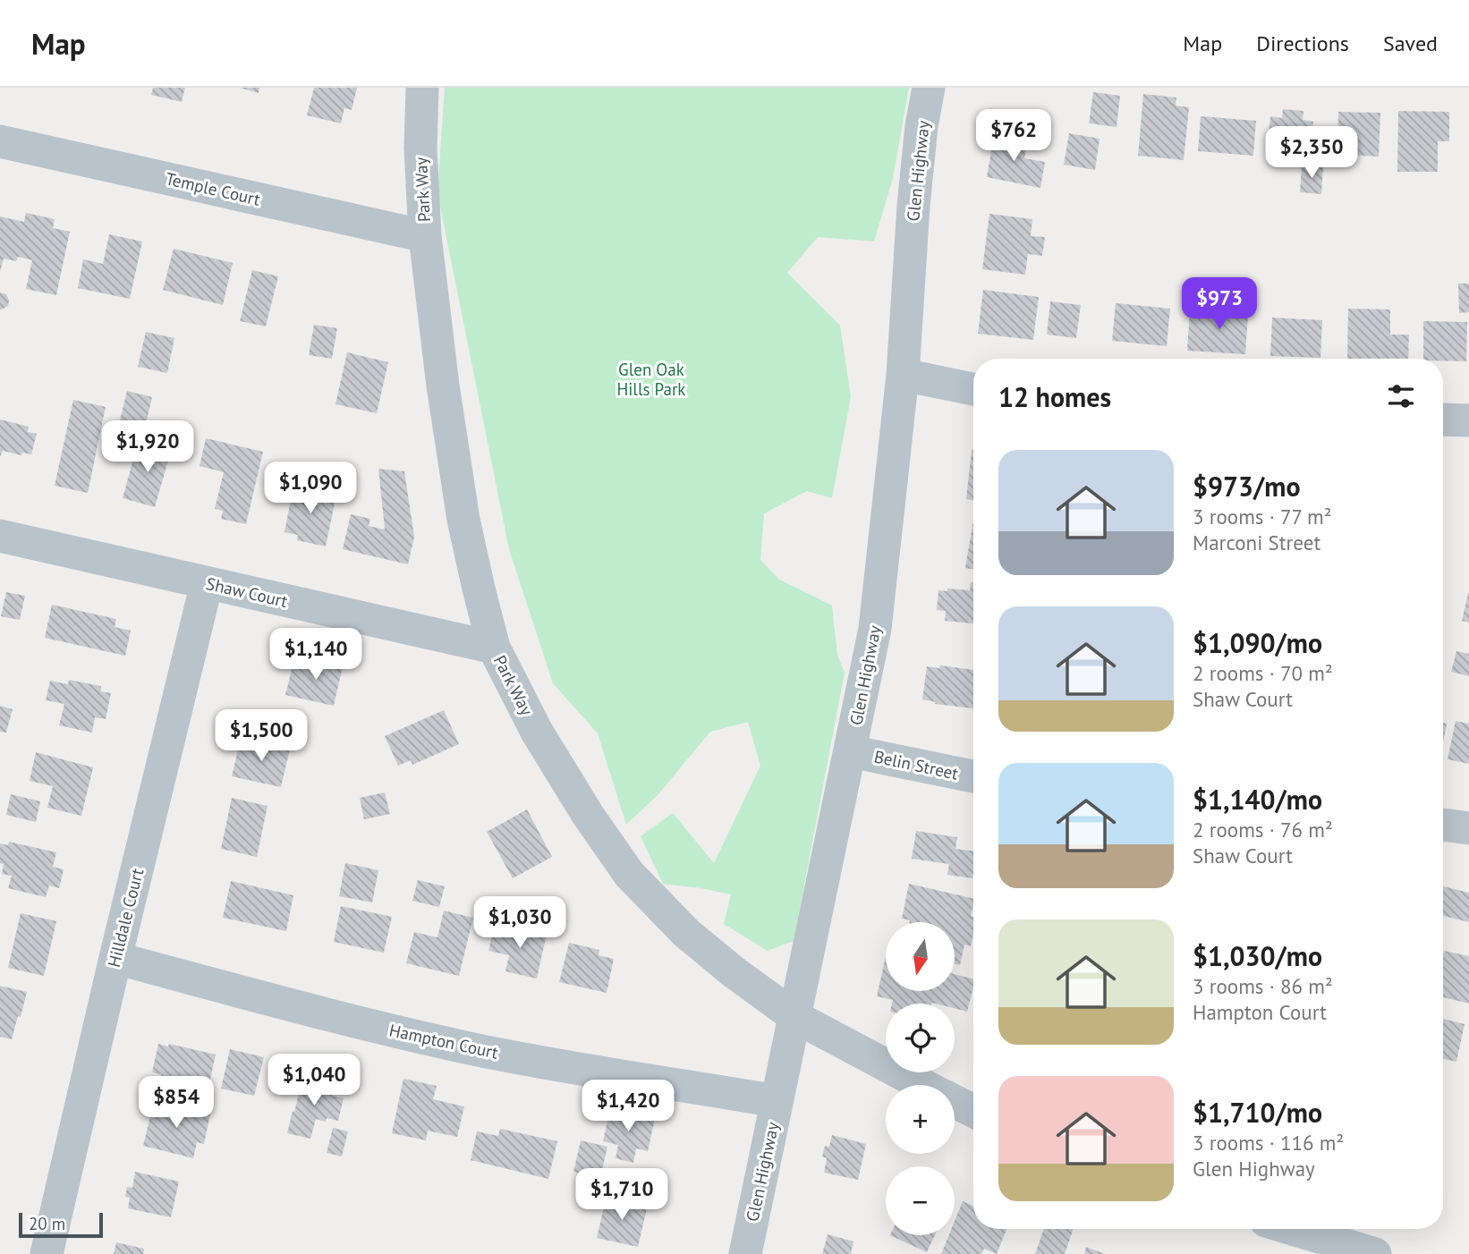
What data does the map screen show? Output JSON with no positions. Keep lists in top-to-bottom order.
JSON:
{
  "streets": {
    "street": [
      "Glen Highway",
      "Temple Court",
      "Park Way",
      "Shaw Court",
      "Belin Street",
      "Hilldale Court",
      "Hampton Court"
    ]
  },
  "crossings": [
    ["Glen Highway", "Park Way"],
    ["Glen Highway", "Belin Street"],
    ["Glen Highway", "Hampton Court"],
    ["Temple Court", "Park Way"],
    ["Park Way", "Shaw Court"],
    ["Shaw Court", "Hilldale Court"],
    ["Hilldale Court", "Hampton Court"]
  ],
  "parks": ["Glen Oak Hills Park"],
  "scale_bar": "20 m",
  "north": "bottom",
  "page": {
    "header": "Map",
    "nav": ["Map", "Directions", "Saved"],
    "price": [
      "$762",
      "$2,350",
      "$973",
      "$1,920",
      "$1,090",
      "$1,140",
      "$1,500",
      "$1,030",
      "$1,040",
      "$854",
      "$1,420",
      "$1,710"
    ],
    "heading": "12 homes",
    "list": [
      {
        "name": "$973/mo",
        "note": "3 rooms · 77 m² · Marconi Street"
      },
      {
        "name": "$1,090/mo",
        "note": "2 rooms · 70 m² · Shaw Court"
      },
      {
        "name": "$1,140/mo",
        "note": "2 rooms · 76 m² · Shaw Court"
      },
      {
        "name": "$1,030/mo",
        "note": "3 rooms · 86 m² · Hampton Court"
      },
      {
        "name": "$1,710/mo",
        "note": "3 rooms · 116 m² · Glen Highway"
      }
    ],
    "map_buttons": ["+", "−"],
    "scale": "20 m"
  }
}
